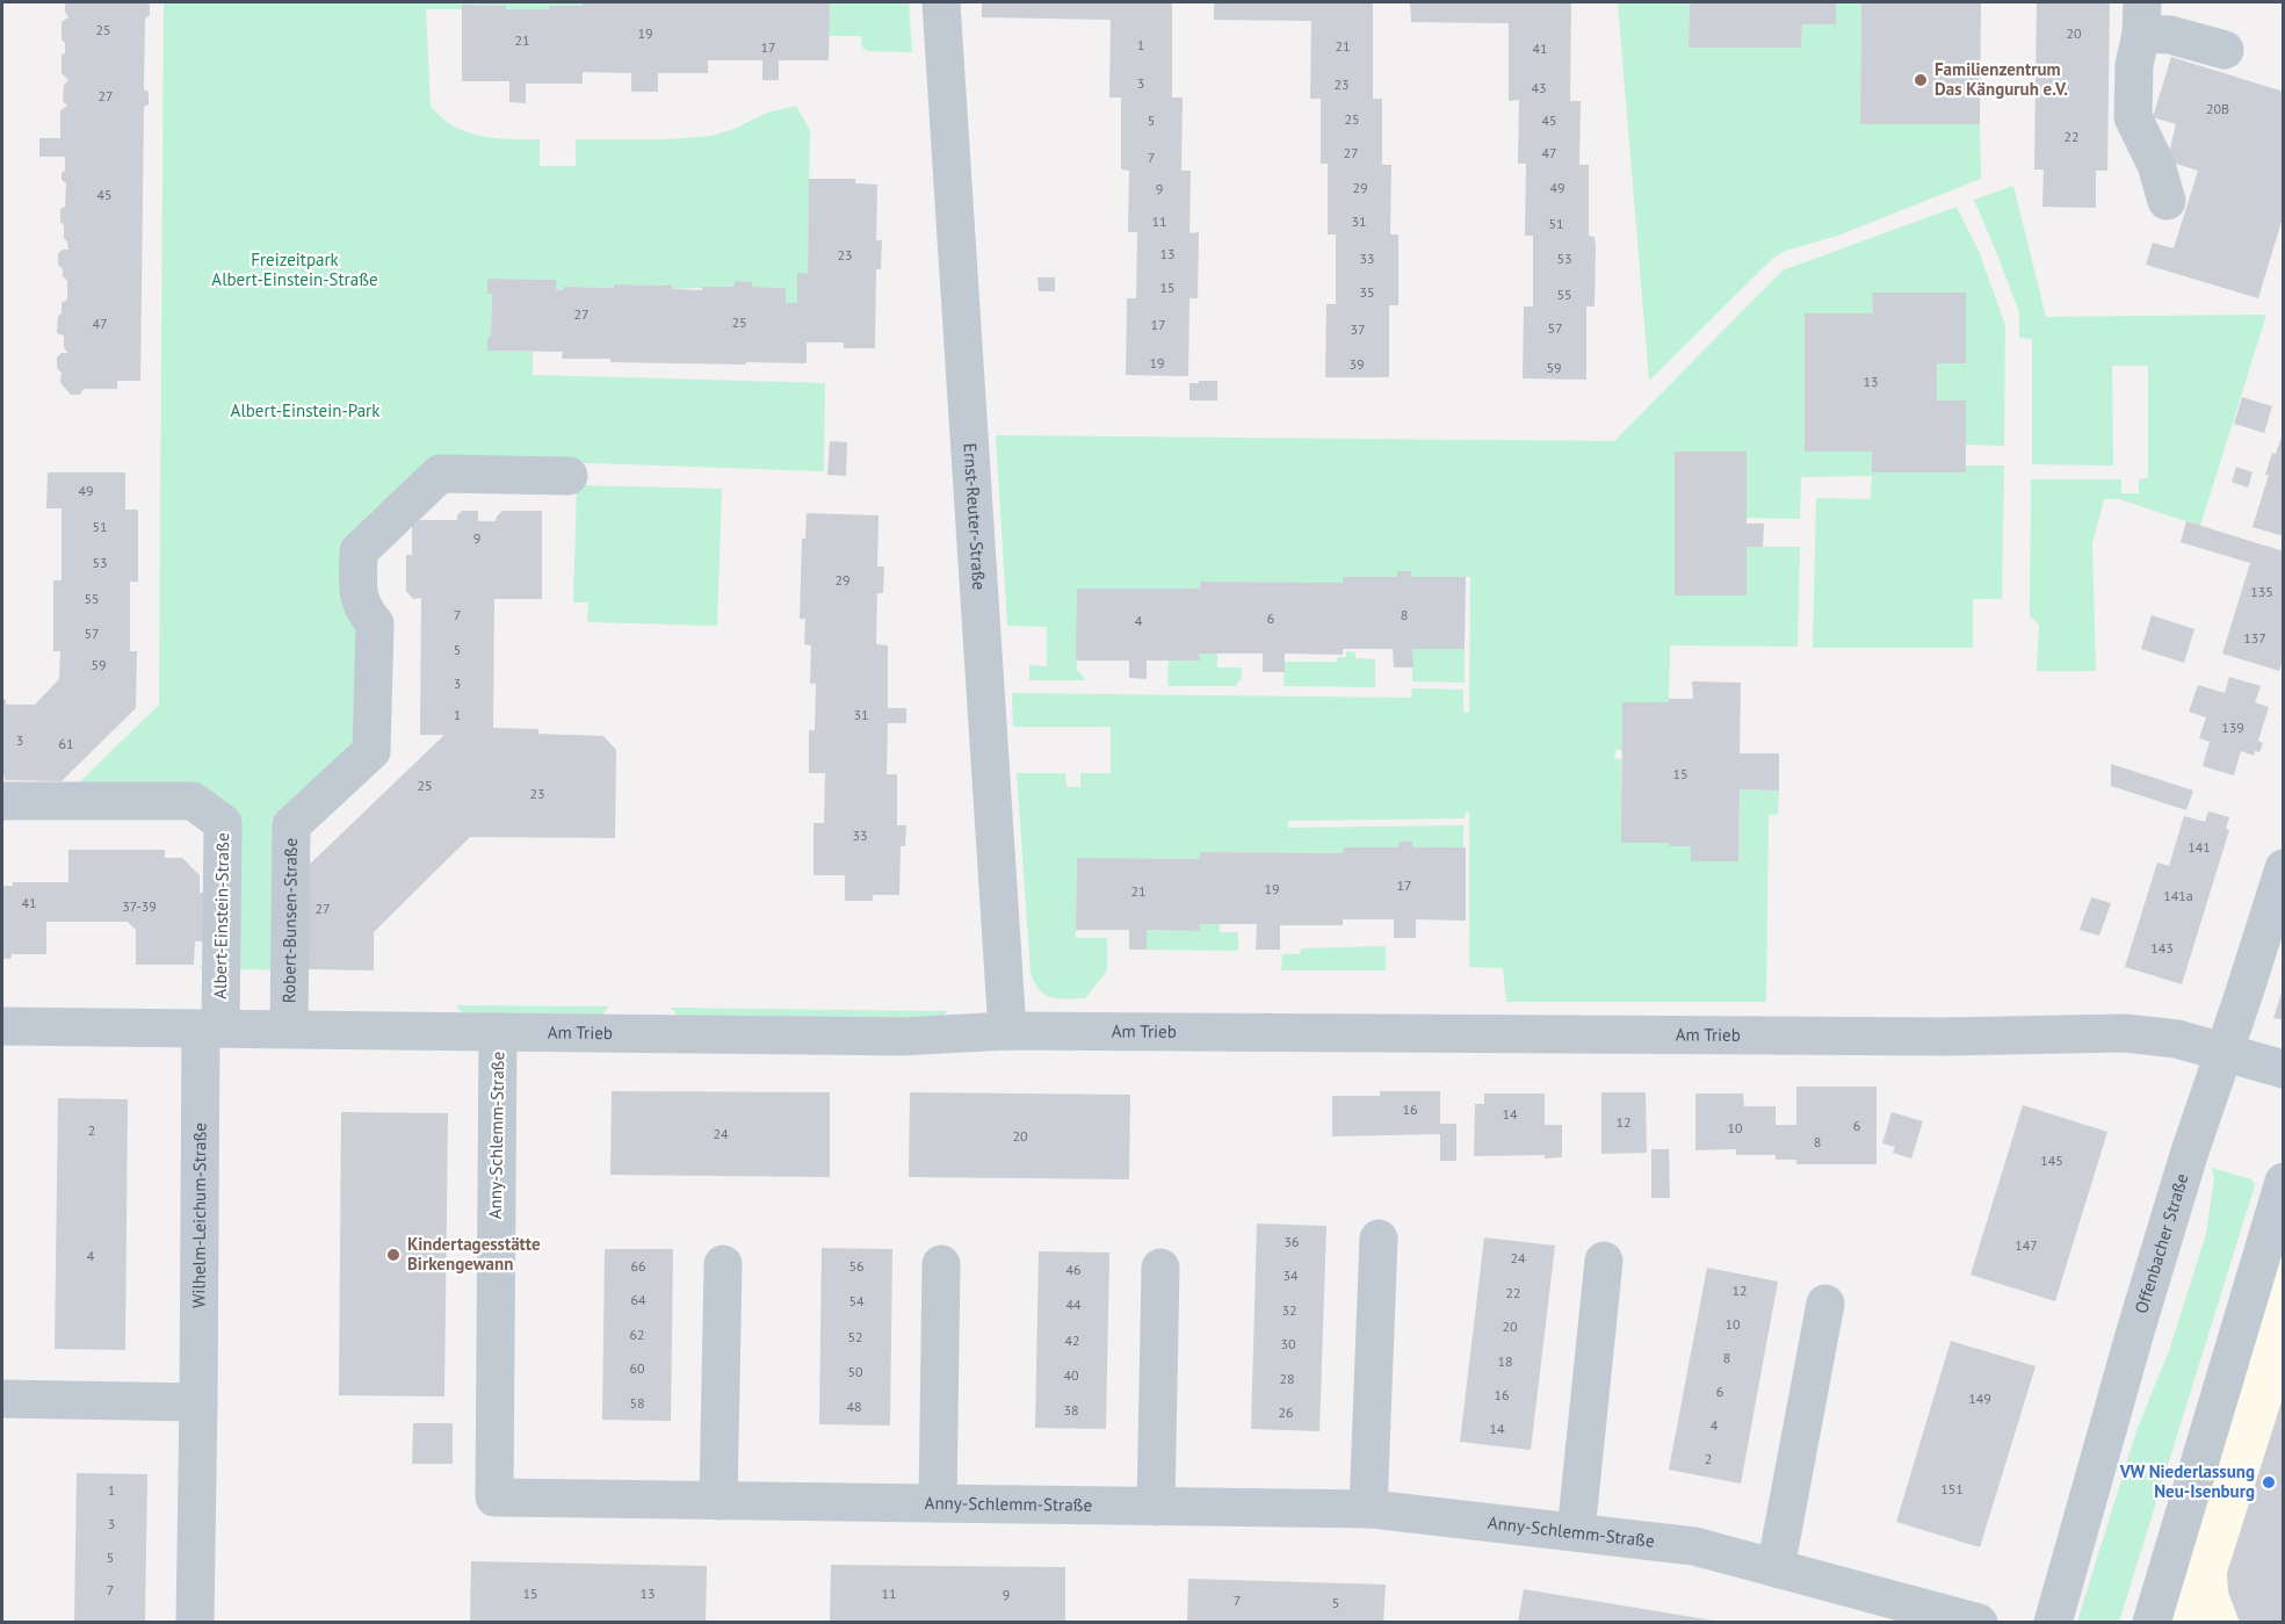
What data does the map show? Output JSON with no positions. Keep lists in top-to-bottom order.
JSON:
{
  "streets": {
    "street": [
      "Ernst-Reuter-Straße",
      "Albert-Einstein-Straße",
      "Robert-Bunsen-Straße",
      "Am Trieb",
      "Anny-Schlemm-Straße",
      "Wilhelm-Leichum-Straße",
      "Offenbacher Straße"
    ]
  },
  "crossings": [
    ["Ernst-Reuter-Straße", "Am Trieb"],
    ["Albert-Einstein-Straße", "Am Trieb"],
    ["Albert-Einstein-Straße", "Wilhelm-Leichum-Straße"],
    ["Robert-Bunsen-Straße", "Am Trieb"],
    ["Am Trieb", "Anny-Schlemm-Straße"],
    ["Am Trieb", "Wilhelm-Leichum-Straße"],
    ["Am Trieb", "Offenbacher Straße"]
  ],
  "parks": ["Freizeitpark Albert-Einstein-Straße", "Albert-Einstein-Park"],
  "places": ["Familienzentrum Das Känguruh e.V.", "Kindertagesstätte Birkengewann", "VW Niederlassung Neu-Isenburg"],
  "house_numbers": [
    "25",
    "19",
    "20",
    "21",
    "1",
    "21",
    "17",
    "41",
    "3",
    "23",
    "43",
    "27",
    "20B",
    "25",
    "5",
    "45",
    "22",
    "27",
    "47",
    "7",
    "29",
    "49",
    "9",
    "45",
    "11",
    "31",
    "51",
    "13",
    "23",
    "33",
    "53",
    "15",
    "35",
    "55",
    "27",
    "25",
    "47",
    "17",
    "57",
    "37",
    "19",
    "39",
    "59",
    "13",
    "49",
    "51",
    "9",
    "53",
    "29",
    "135",
    "55",
    "7",
    "8",
    "6",
    "4",
    "57",
    "137",
    "5",
    "59",
    "3",
    "1",
    "31",
    "139",
    "3",
    "61",
    "15",
    "25",
    "23",
    "33",
    "141",
    "17",
    "19",
    "21",
    "141a",
    "41",
    "37-39",
    "27",
    "143",
    "16",
    "14",
    "12",
    "6",
    "10",
    "2",
    "24",
    "20",
    "8",
    "145",
    "36",
    "147",
    "4",
    "24",
    "66",
    "56",
    "46",
    "34",
    "12",
    "22",
    "64",
    "54",
    "44",
    "32",
    "10",
    "20",
    "62",
    "52",
    "42",
    "30",
    "8",
    "18",
    "60",
    "50",
    "40",
    "28",
    "6",
    "16",
    "149",
    "58",
    "48",
    "38",
    "26",
    "4",
    "14",
    "2",
    "151",
    "1",
    "3",
    "5",
    "7",
    "15",
    "13",
    "11",
    "9",
    "7",
    "5"
  ]
}
